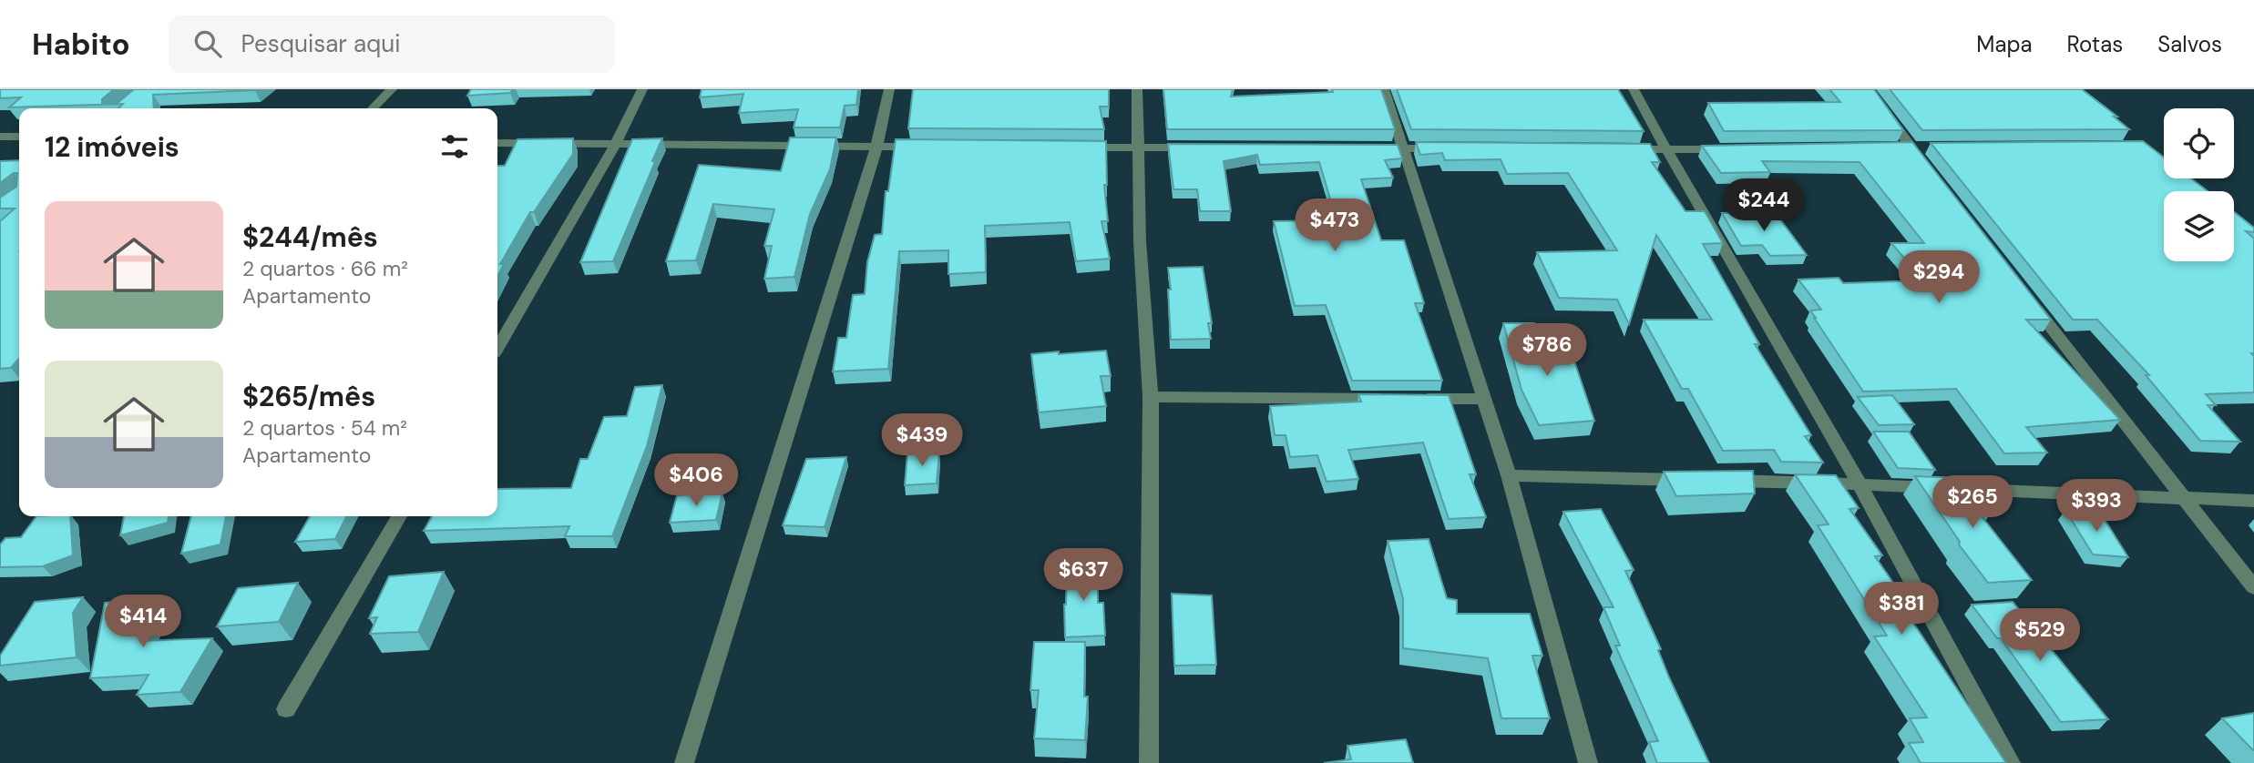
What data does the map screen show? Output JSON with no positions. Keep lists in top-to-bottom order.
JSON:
{
  "page": {
    "header": "Habito",
    "search": "Pesquisar aqui",
    "nav": ["Mapa", "Rotas", "Salvos"],
    "heading": "12 imóveis",
    "price": [
      "$244",
      "$473",
      "$294",
      "$786",
      "$439",
      "$406",
      "$265",
      "$393",
      "$637",
      "$381",
      "$414",
      "$529"
    ],
    "list": [
      {
        "name": "$244/mês",
        "note": "2 quartos · 66 m² · Apartamento"
      },
      {
        "name": "$265/mês",
        "note": "2 quartos · 54 m² · Apartamento"
      }
    ]
  }
}
